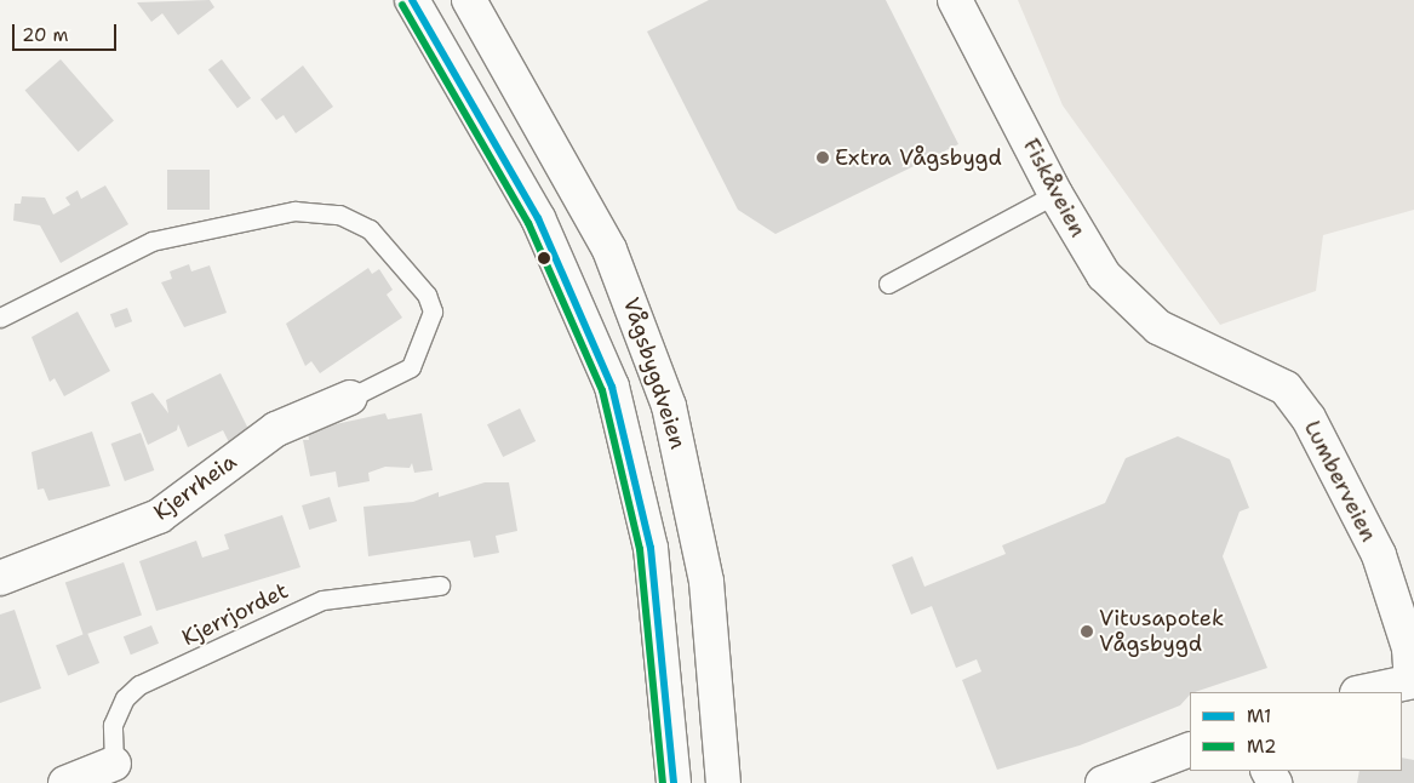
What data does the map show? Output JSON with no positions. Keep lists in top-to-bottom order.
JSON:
{
  "streets": {
    "main road": [
      "Fiskåveien",
      "Vågsbygdveien",
      "Lumberveien",
      "Kjerrheia"
    ],
    "lane": ["Kjerrjordet"]
  },
  "crossings": [
    ["Fiskåveien", "Lumberveien"]
  ],
  "places": ["Extra Vågsbygd", "Vitusapotek Vågsbygd"],
  "lines": ["transit line M1", "transit line M2"],
  "legend": ["M1", "M2"],
  "scale_bar": "20 m"
}
